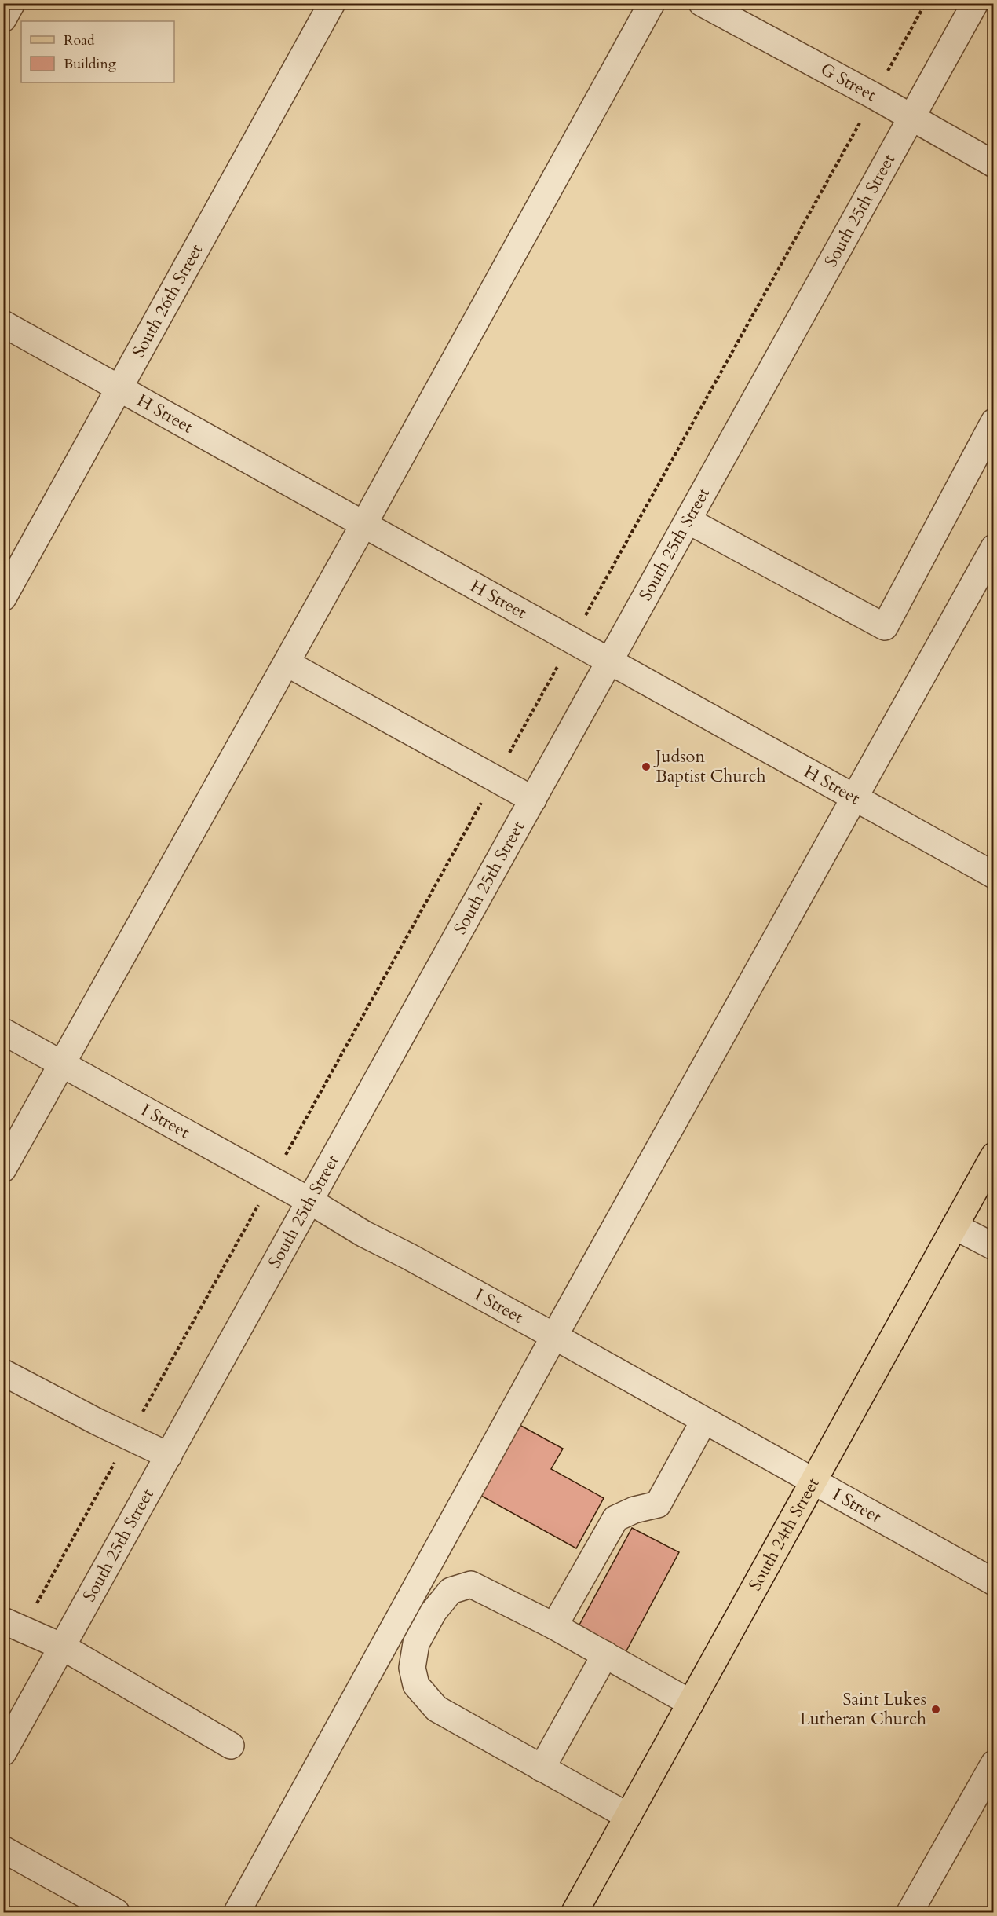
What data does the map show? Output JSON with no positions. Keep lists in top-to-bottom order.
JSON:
{
  "streets": {
    "main road": ["South 24th Street"],
    "street": [
      "G Street",
      "South 25th Street",
      "South 26th Street",
      "H Street",
      "I Street"
    ]
  },
  "crossings": [
    ["G Street", "South 25th Street"],
    ["South 25th Street", "H Street"],
    ["South 25th Street", "I Street"],
    ["South 26th Street", "H Street"],
    ["I Street", "South 24th Street"]
  ],
  "places": ["Judson Baptist Church", "Saint Lukes Lutheran Church"],
  "legend": ["Road", "Building"]
}
